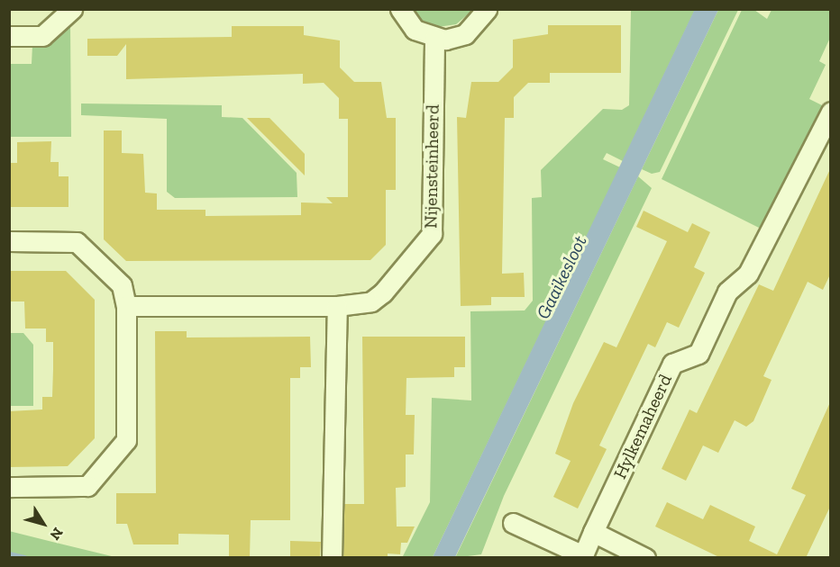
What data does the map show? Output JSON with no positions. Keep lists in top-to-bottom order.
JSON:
{
  "streets": {
    "street": ["Nijensteinheerd", "Hylkemaheerd"]
  },
  "water": ["Gaaikesloot"],
  "north": "bottom right"
}
